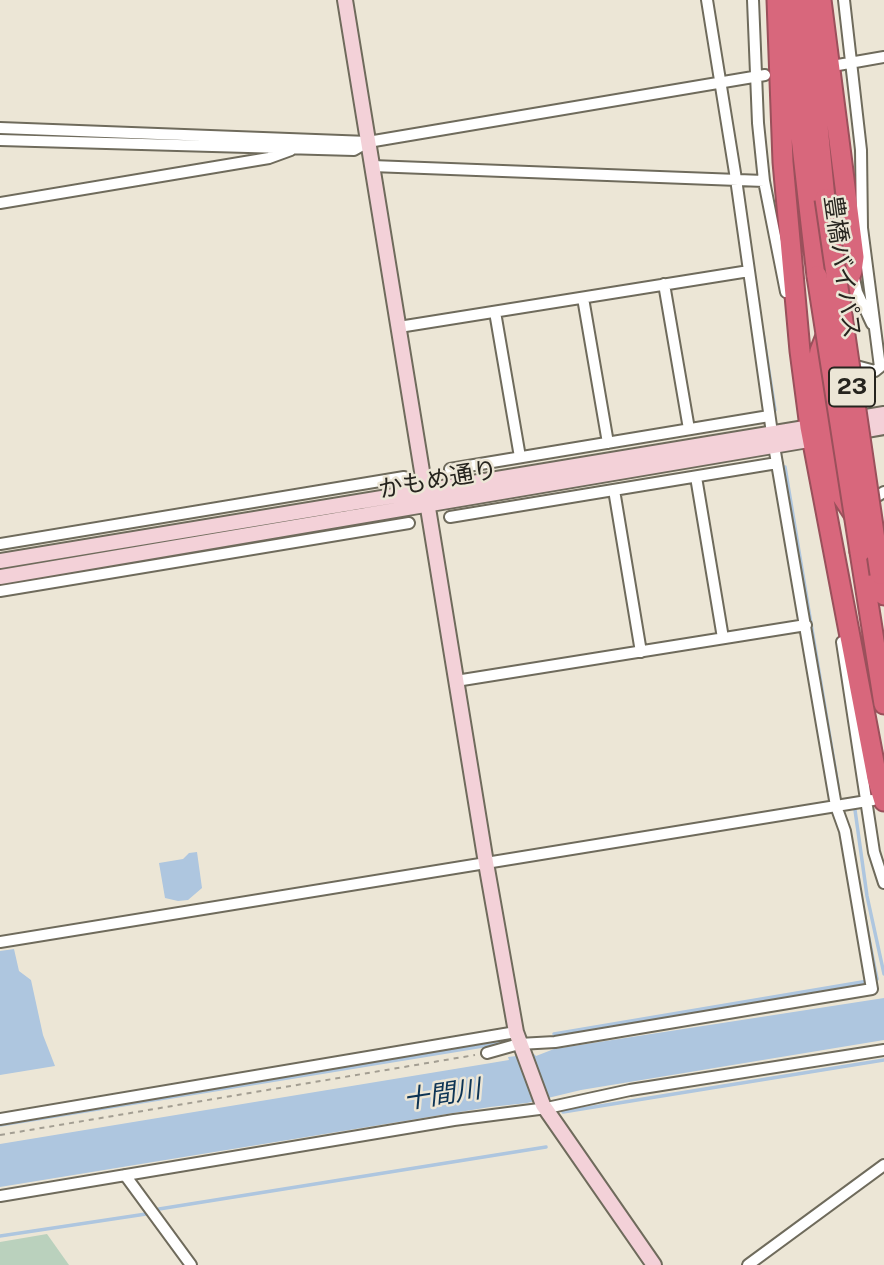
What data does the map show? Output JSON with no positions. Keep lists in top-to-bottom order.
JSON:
{
  "streets": {
    "highway": ["豊橋バイパス", "23"],
    "street": ["かもめ通り"]
  },
  "crossings": [
    ["23", "かもめ通り"]
  ],
  "water": ["十間川"]
}
